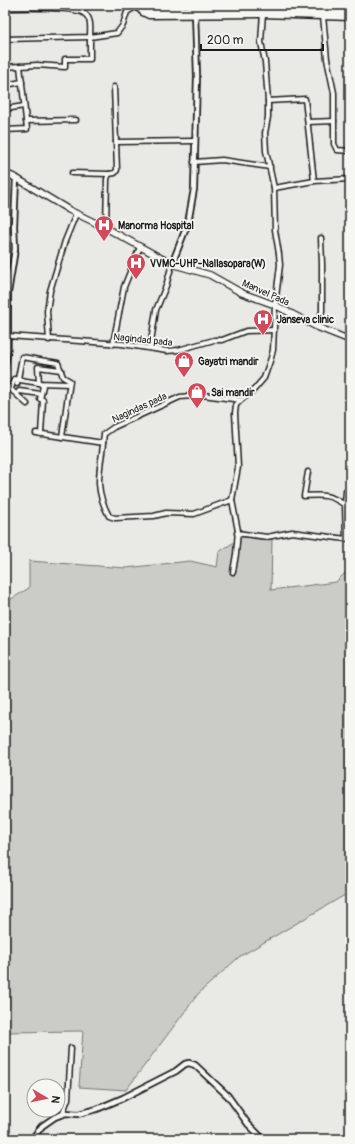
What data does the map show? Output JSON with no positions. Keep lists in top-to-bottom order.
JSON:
{
  "streets": {
    "main road": ["Manvel Pada"],
    "street": ["Nagindad pada", "Nagindas pada"]
  },
  "places": {
    "hospital": ["Manorma Hospital", "VVMC-UHP-Nallasopara(W)", "Janseva clinic"],
    "shop": ["Gayatri mandir", "Sai mandir"]
  },
  "scale_bar": "200 m",
  "north": "right"
}
